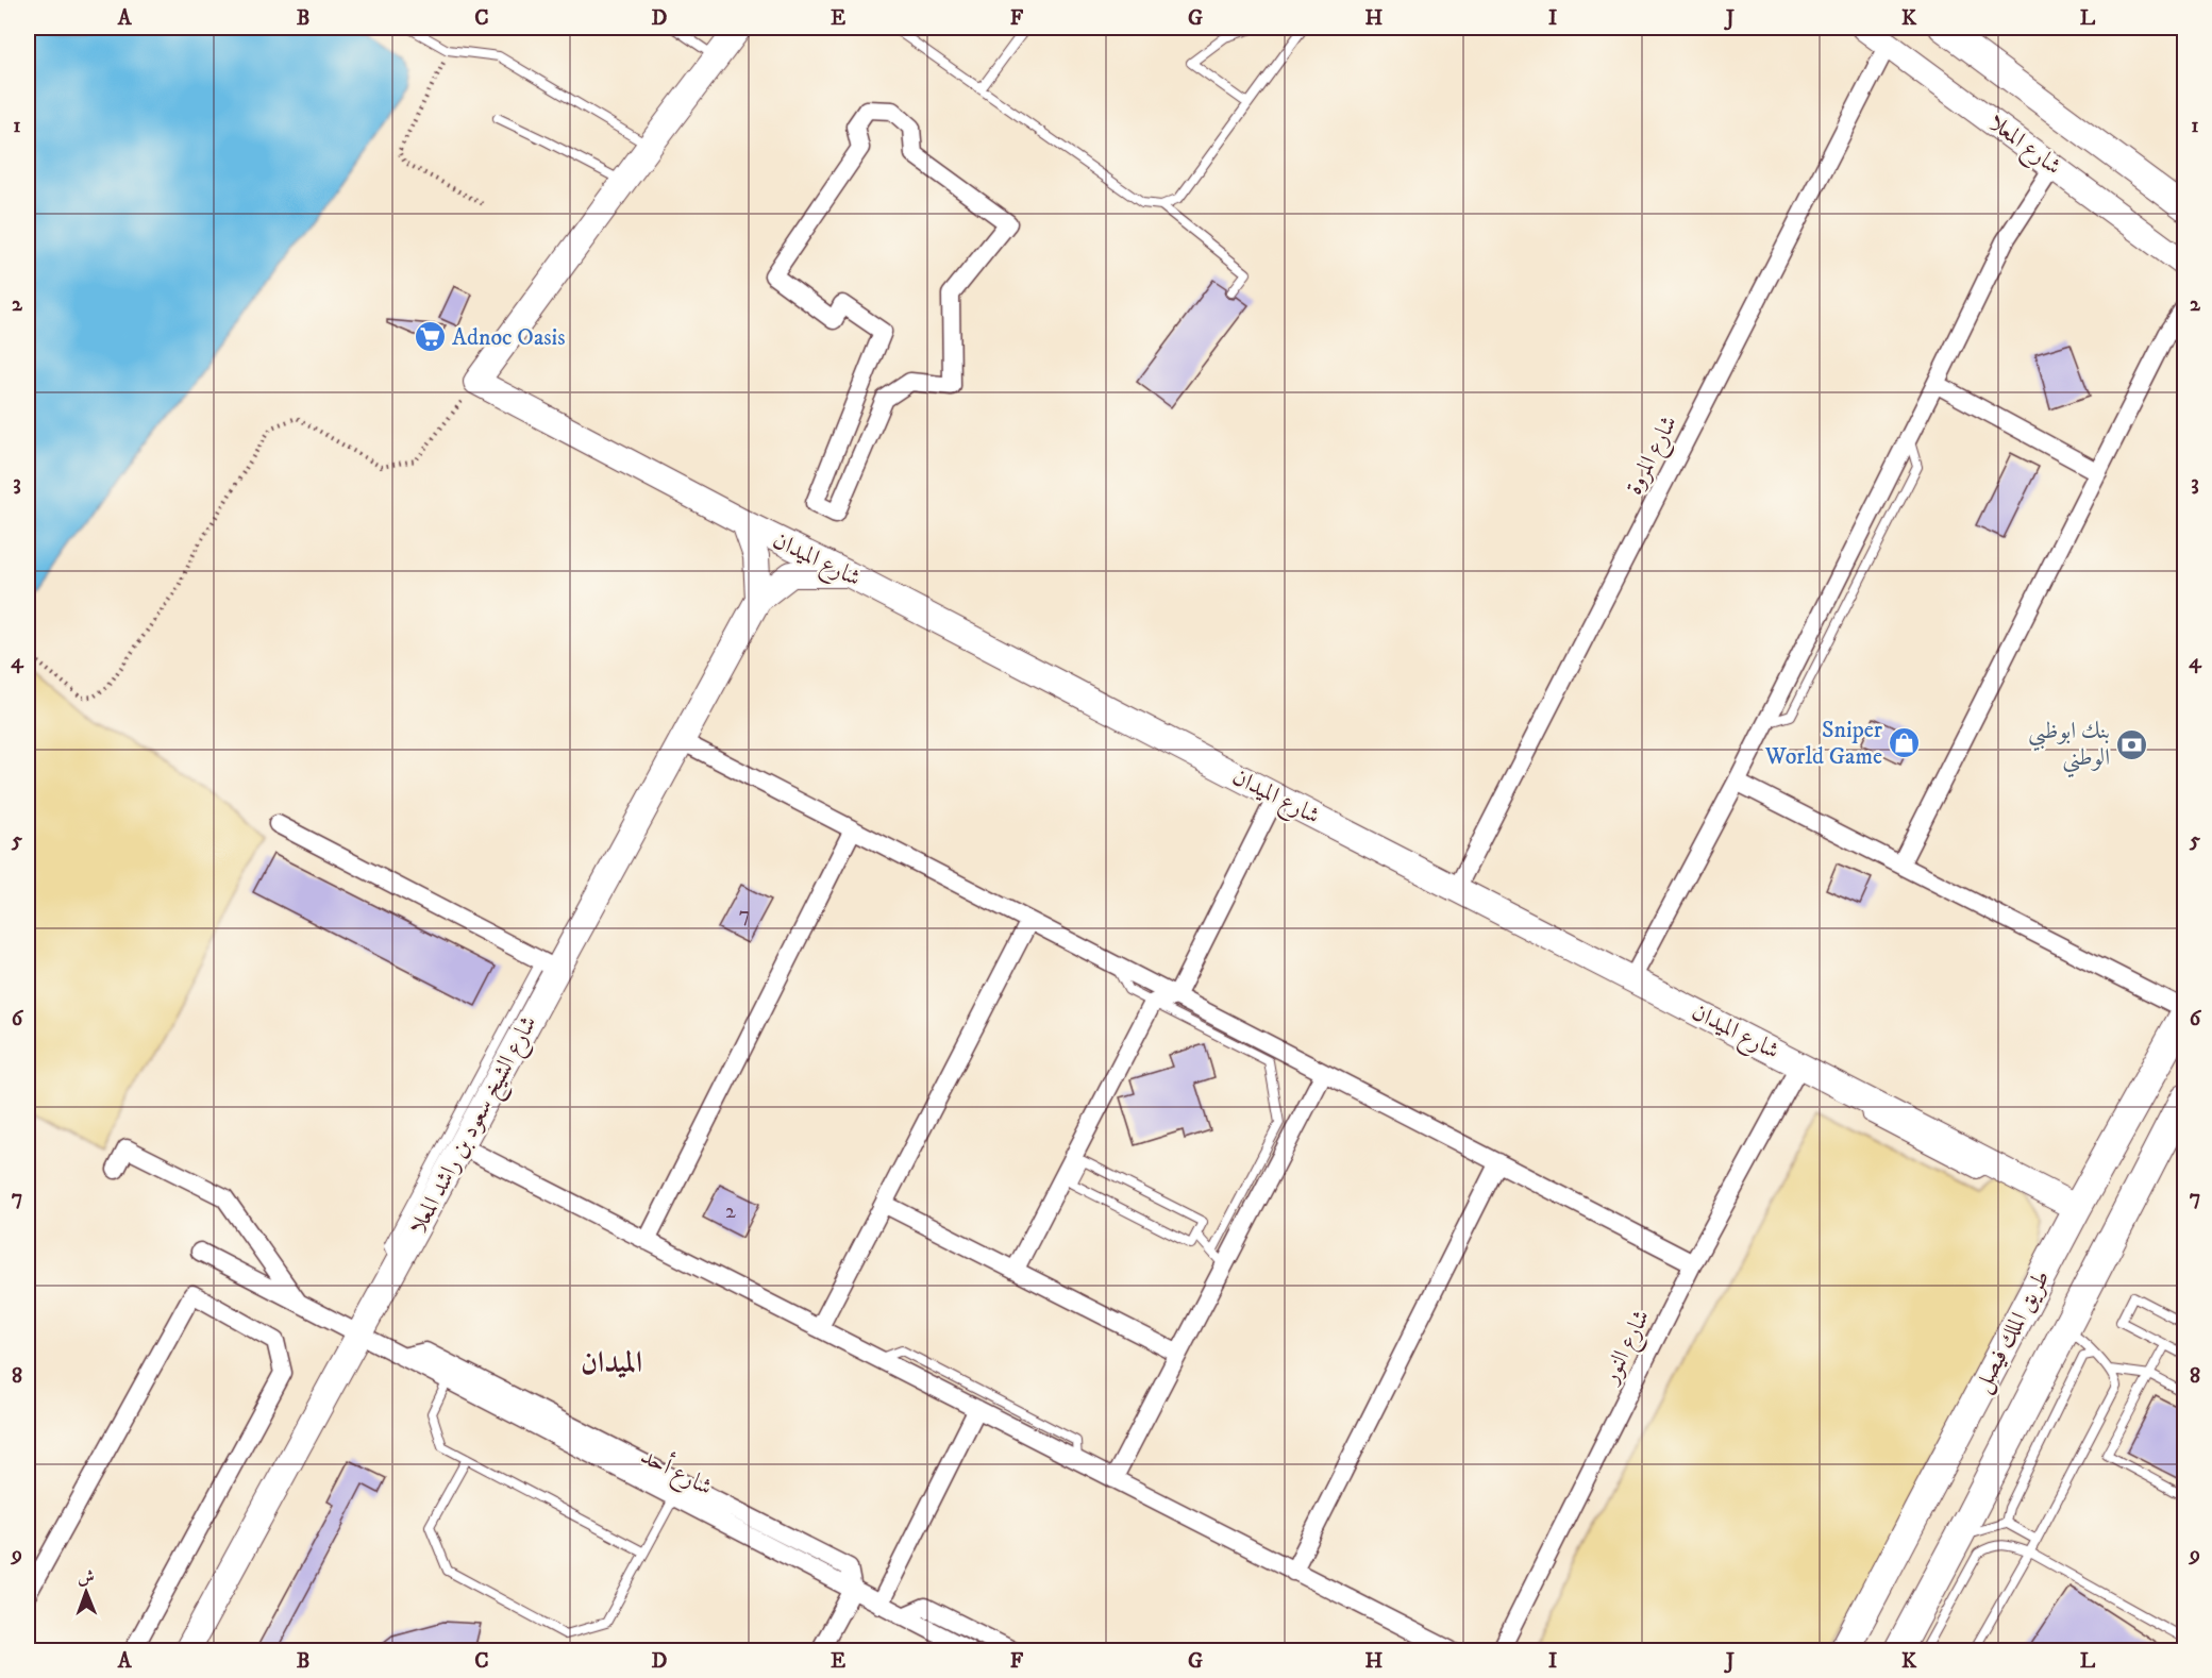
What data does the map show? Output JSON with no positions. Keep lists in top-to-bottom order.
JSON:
{
  "streets": {
    "main road": ["طريق الملك فيصل"],
    "street": [
      "شارع المعلا",
      "شارع المروة",
      "شارع الميدان",
      "شارع الشيخ سعود بن راشد المعلا",
      "شارع النور",
      "شارع أحد"
    ]
  },
  "crossings": [
    ["شارع المعلا", "شارع المروة"],
    ["شارع المروة", "شارع الميدان"],
    ["شارع الميدان", "شارع الشيخ سعود بن راشد المعلا"],
    ["شارع الميدان", "طريق الملك فيصل"],
    ["شارع الميدان", "شارع النور"],
    ["شارع الشيخ سعود بن راشد المعلا", "شارع أحد"]
  ],
  "districts": ["الميدان"],
  "places": {
    "supermarket": ["Adnoc Oasis"],
    "shop": ["Sniper World Game"],
    "bank": ["بنك ابوظبي الوطني"]
  },
  "house_numbers": ["7", "2"],
  "north": "top",
  "grid": {
    "columns": [
      "A",
      "B",
      "C",
      "D",
      "E",
      "F",
      "G",
      "H",
      "I",
      "J",
      "K",
      "L"
    ],
    "rows": [
      "1",
      "2",
      "3",
      "4",
      "5",
      "6",
      "7",
      "8",
      "9"
    ]
  }
}
